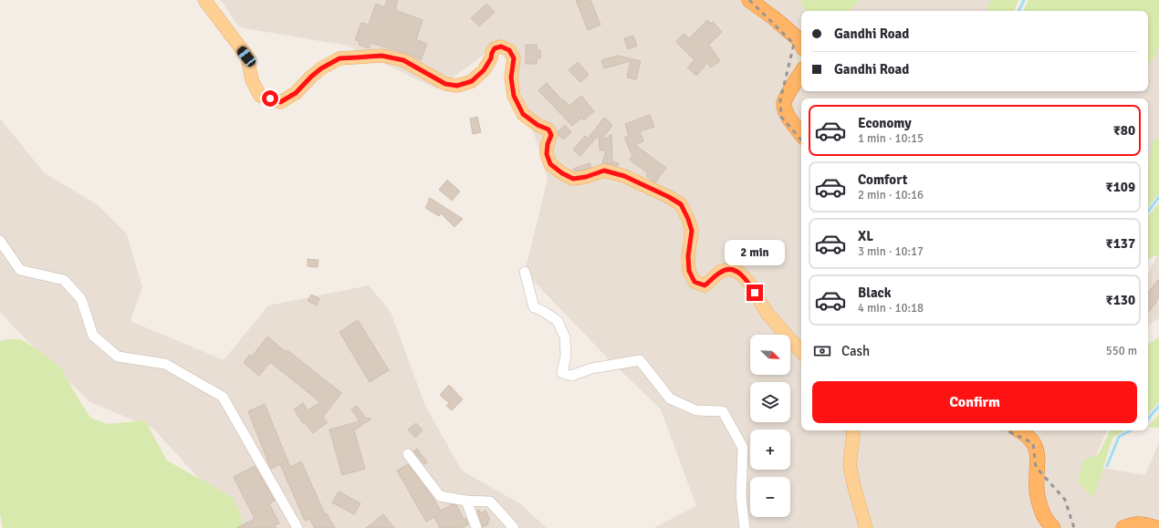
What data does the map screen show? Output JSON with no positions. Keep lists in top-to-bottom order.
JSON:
{
  "north": "bottom right",
  "page": {
    "banner": ["Gandhi Road", "Gandhi Road"],
    "list": [
      {
        "name": "Economy",
        "note": "1 min · 10:15",
        "value": "₹80"
      },
      {
        "name": "Comfort",
        "note": "2 min · 10:16",
        "value": "₹109"
      },
      {
        "name": "XL",
        "note": "3 min · 10:17",
        "value": "₹137"
      },
      {
        "name": "Black",
        "note": "4 min · 10:18",
        "value": "₹130"
      }
    ],
    "bubble": "2 min",
    "pay": ["Cash", "550 m"],
    "map_buttons": ["+", "−"],
    "buttons": "Confirm"
  }
}
